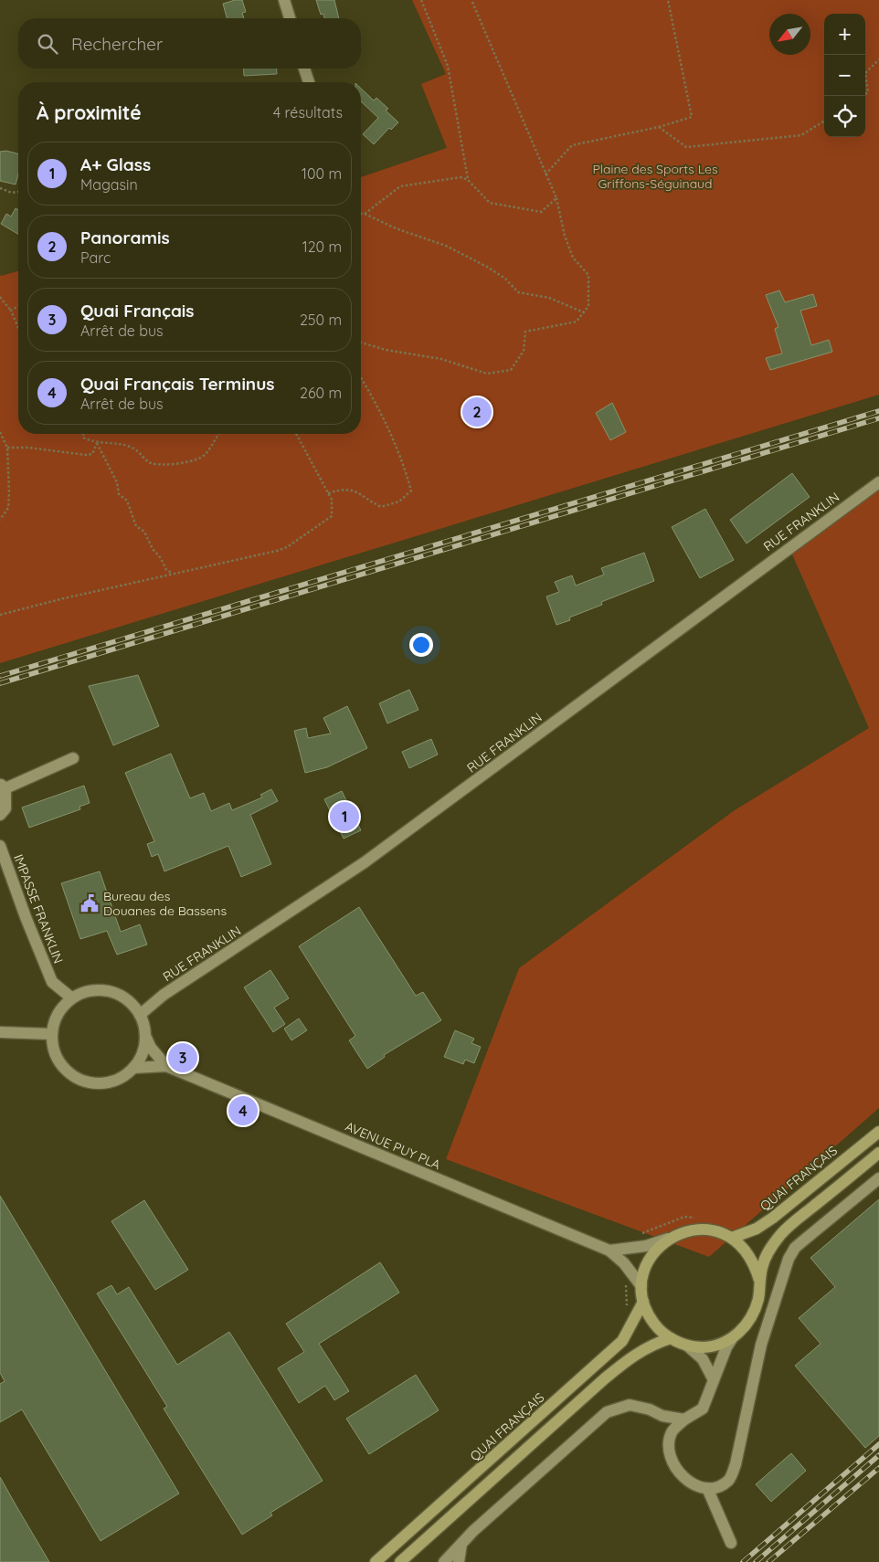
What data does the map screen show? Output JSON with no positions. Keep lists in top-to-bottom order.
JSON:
{
  "streets": {
    "main road": ["QUAI FRANÇAIS"],
    "street": ["RUE FRANKLIN", "IMPASSE FRANKLIN", "AVENUE PUY PLA"]
  },
  "crossings": [
    ["RUE FRANKLIN", "IMPASSE FRANKLIN"],
    ["RUE FRANKLIN", "AVENUE PUY PLA"],
    ["IMPASSE FRANKLIN", "AVENUE PUY PLA"],
    ["AVENUE PUY PLA", "QUAI FRANÇAIS"]
  ],
  "parks": ["Plaine des Sports Les Griffons-Séguinaud"],
  "places": {
    "public building": ["Bureau des Douanes de Bassens"]
  },
  "north": "bottom left",
  "page": {
    "map_buttons": ["+", "−"],
    "search": "Rechercher",
    "heading": ["À proximité", "4 résultats"],
    "list": [
      {
        "mark": "1",
        "name": "A+ Glass",
        "note": "Magasin",
        "value": "100 m"
      },
      {
        "mark": "2",
        "name": "Panoramis",
        "note": "Parc",
        "value": "120 m"
      },
      {
        "mark": "3",
        "name": "Quai Français",
        "note": "Arrêt de bus",
        "value": "250 m"
      },
      {
        "mark": "4",
        "name": "Quai Français Terminus",
        "note": "Arrêt de bus",
        "value": "260 m"
      }
    ],
    "pins": [
      "2",
      "1",
      "3",
      "4"
    ]
  }
}
